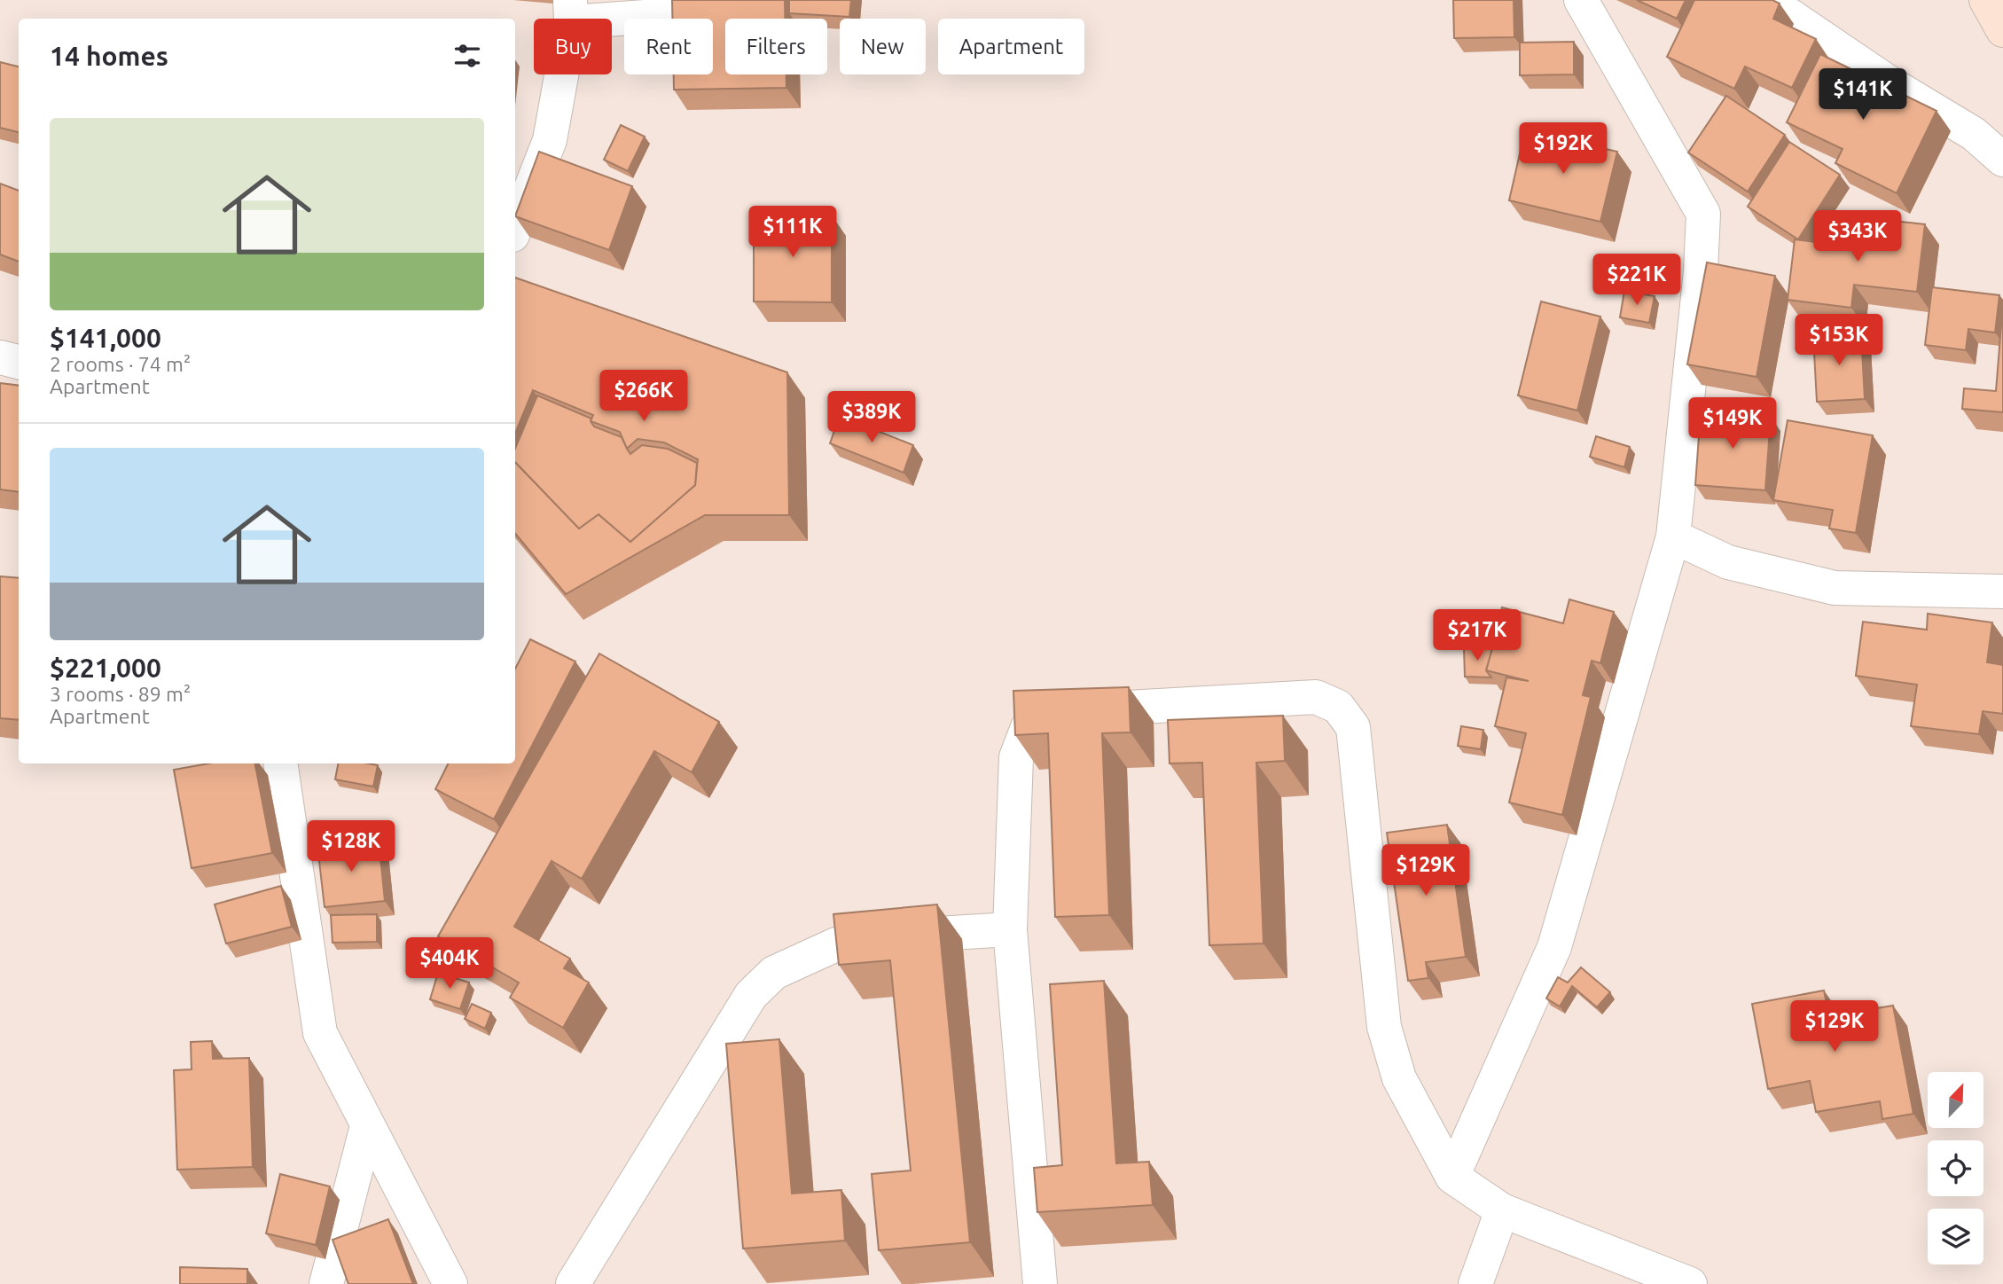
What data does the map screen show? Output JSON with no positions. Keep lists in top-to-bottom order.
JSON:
{
  "north": "top right",
  "page": {
    "chip": [
      "Buy",
      "Rent",
      "Filters",
      "New",
      "Apartment"
    ],
    "heading": "14 homes",
    "price": [
      "$141K",
      "$192K",
      "$111K",
      "$343K",
      "$221K",
      "$153K",
      "$266K",
      "$389K",
      "$149K",
      "$217K",
      "$128K",
      "$129K",
      "$404K",
      "$129K"
    ],
    "list": [
      {
        "name": "$141,000",
        "note": "2 rooms · 74 m² · Apartment"
      },
      {
        "name": "$221,000",
        "note": "3 rooms · 89 m² · Apartment"
      }
    ]
  }
}
